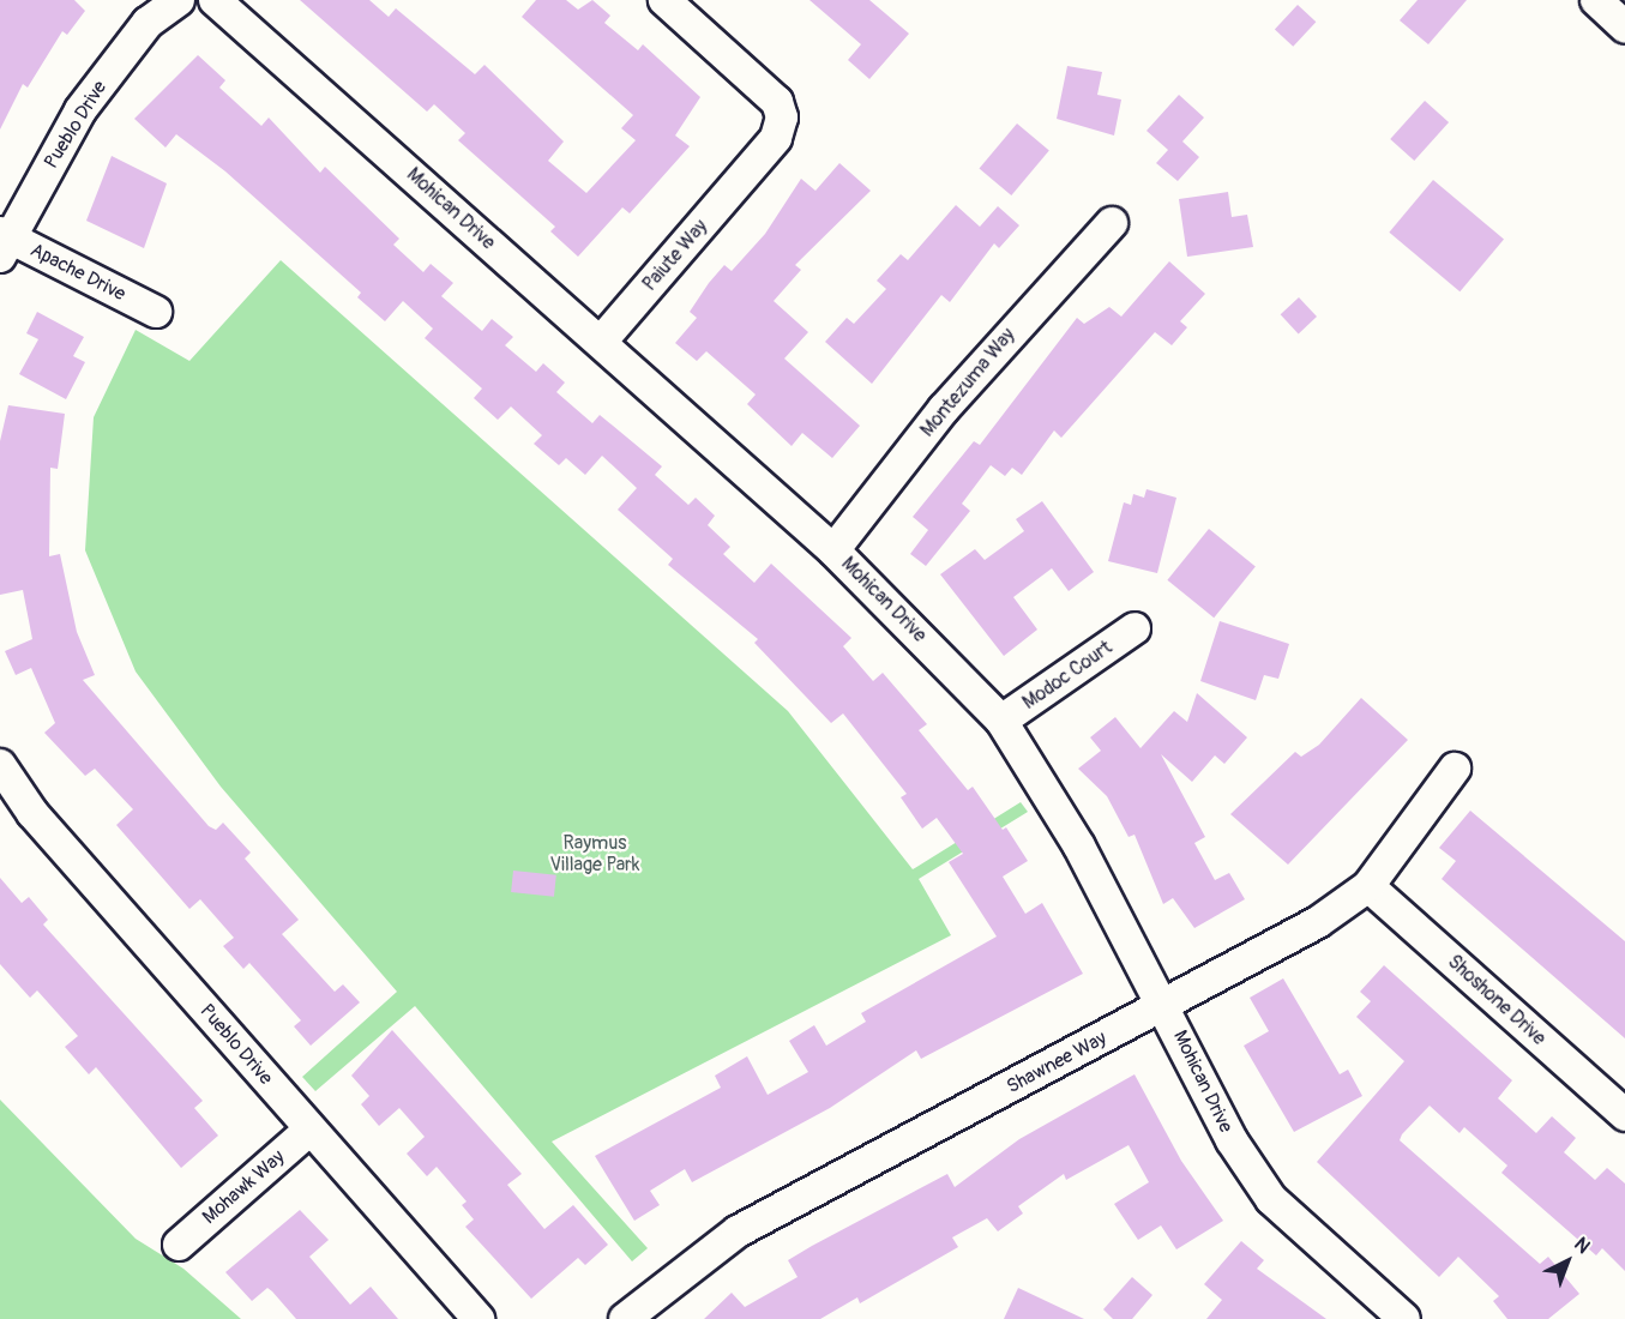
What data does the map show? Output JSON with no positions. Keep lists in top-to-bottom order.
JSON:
{
  "streets": {
    "street": [
      "Pueblo Drive",
      "Mohican Drive",
      "Paiute Way",
      "Apache Drive",
      "Montezuma Way",
      "Modoc Court",
      "Shoshone Drive",
      "Shawnee Way",
      "Mohawk Way"
    ]
  },
  "crossings": [
    ["Pueblo Drive", "Apache Drive"],
    ["Pueblo Drive", "Mohawk Way"],
    ["Mohican Drive", "Paiute Way"],
    ["Mohican Drive", "Montezuma Way"],
    ["Mohican Drive", "Modoc Court"],
    ["Mohican Drive", "Shawnee Way"],
    ["Shoshone Drive", "Shawnee Way"]
  ],
  "parks": ["Raymus Village Park"],
  "north": "top right"
}
